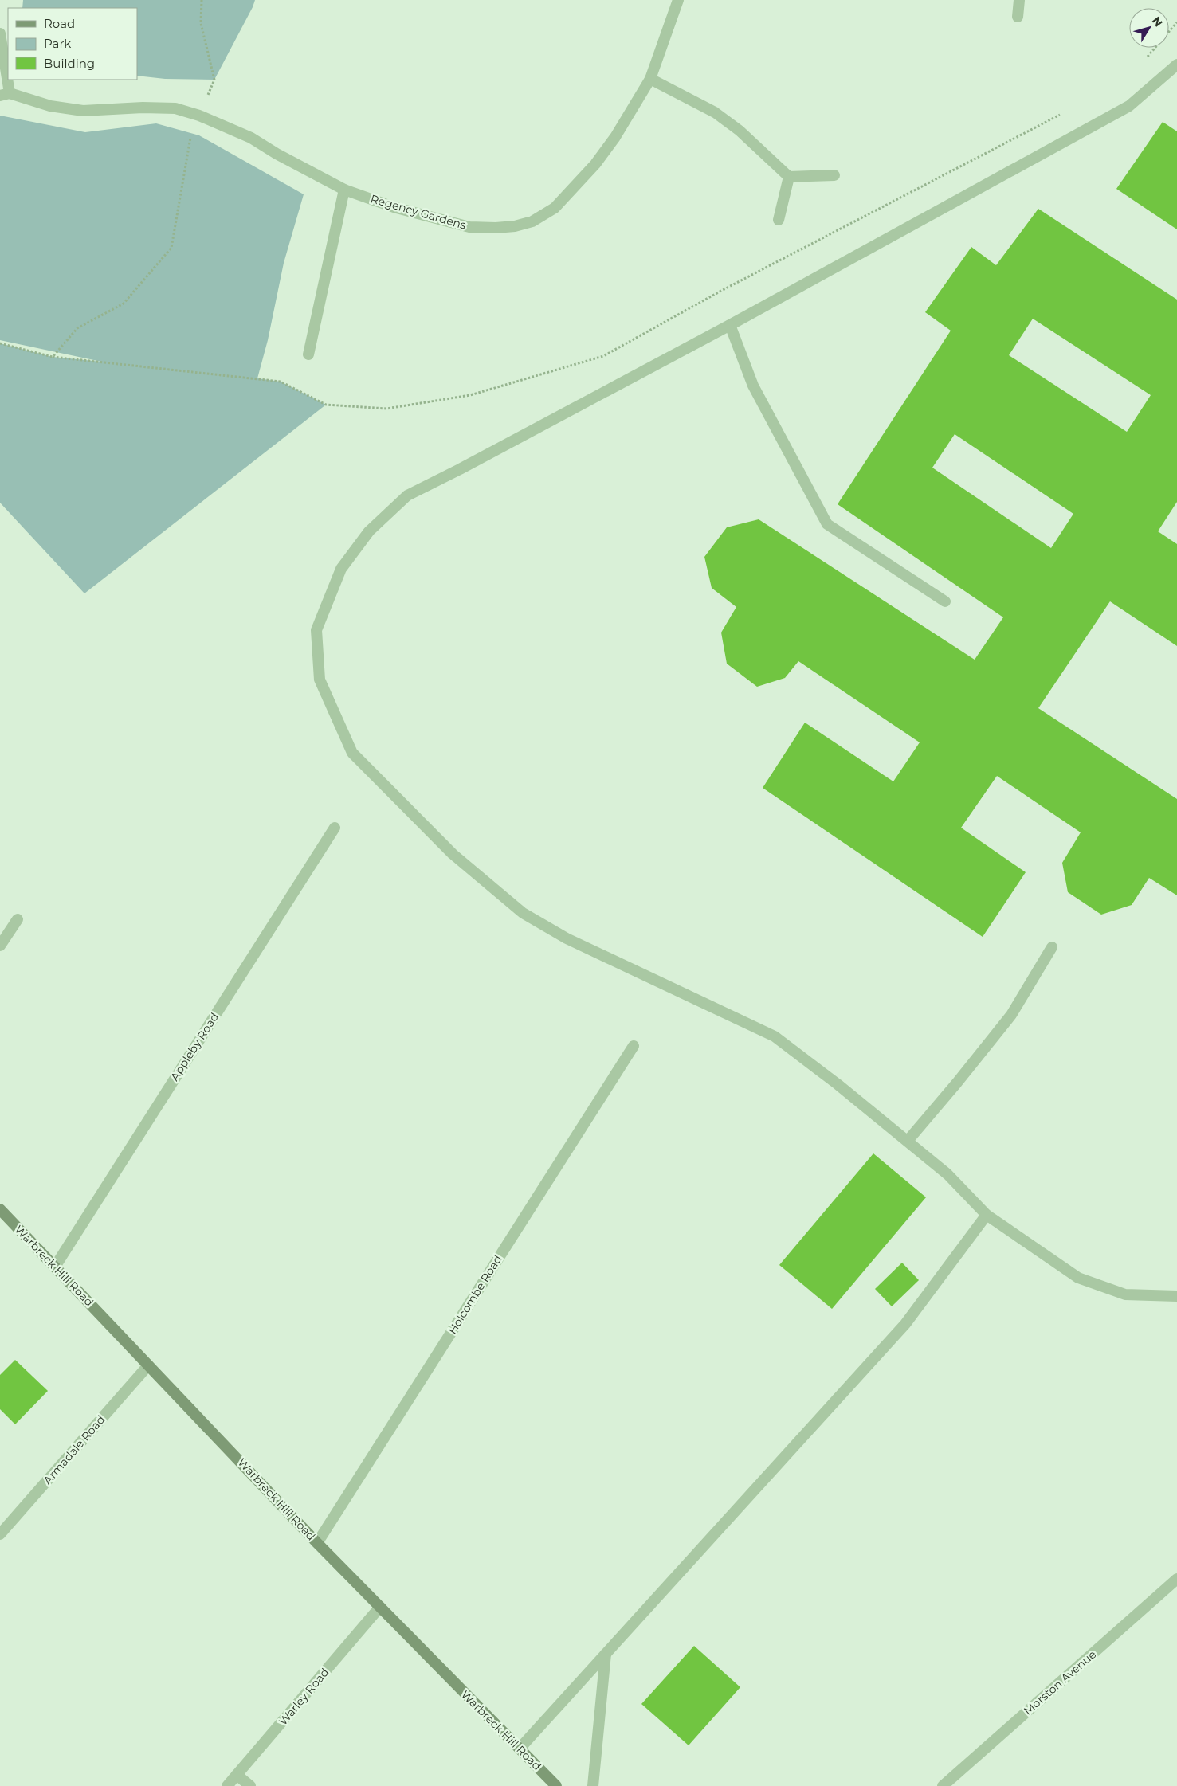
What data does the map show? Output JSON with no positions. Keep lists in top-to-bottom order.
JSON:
{
  "streets": {
    "main road": ["Warbreck Hill Road"],
    "street": [
      "Regency Gardens",
      "Appleby Road",
      "Holcombe Road",
      "Armadale Road",
      "Morston Avenue",
      "Warley Road"
    ]
  },
  "crossings": [
    ["Appleby Road", "Warbreck Hill Road"],
    ["Warbreck Hill Road", "Holcombe Road"],
    ["Warbreck Hill Road", "Armadale Road"],
    ["Warbreck Hill Road", "Warley Road"]
  ],
  "legend": ["Road", "Park", "Building"],
  "north": "top right"
}
